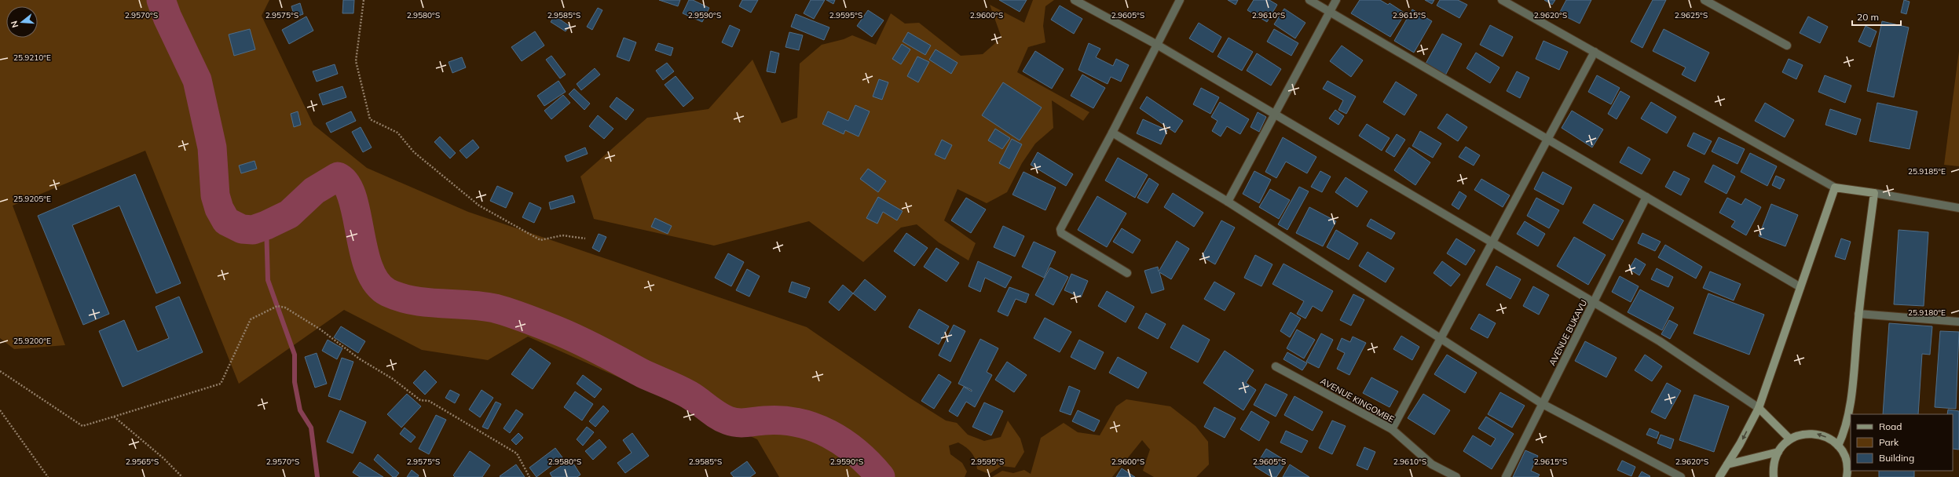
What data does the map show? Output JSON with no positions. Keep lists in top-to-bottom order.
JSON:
{
  "streets": {
    "street": ["AVENUE BUKAVU", "AVENUE KINGOMBE"]
  },
  "legend": ["Road", "Park", "Building"],
  "scale_bar": "20 m",
  "north": "left",
  "coordinates": [
    "2.9570°S",
    "2.9575°S",
    "2.9580°S",
    "2.9585°S",
    "2.9590°S",
    "2.9595°S",
    "2.9600°S",
    "2.9605°S",
    "2.9610°S",
    "2.9615°S",
    "2.9620°S",
    "2.9625°S",
    "25.9210°E",
    "25.9185°E",
    "25.9205°E",
    "25.9180°E",
    "25.9200°E",
    "2.9565°S"
  ]
}
